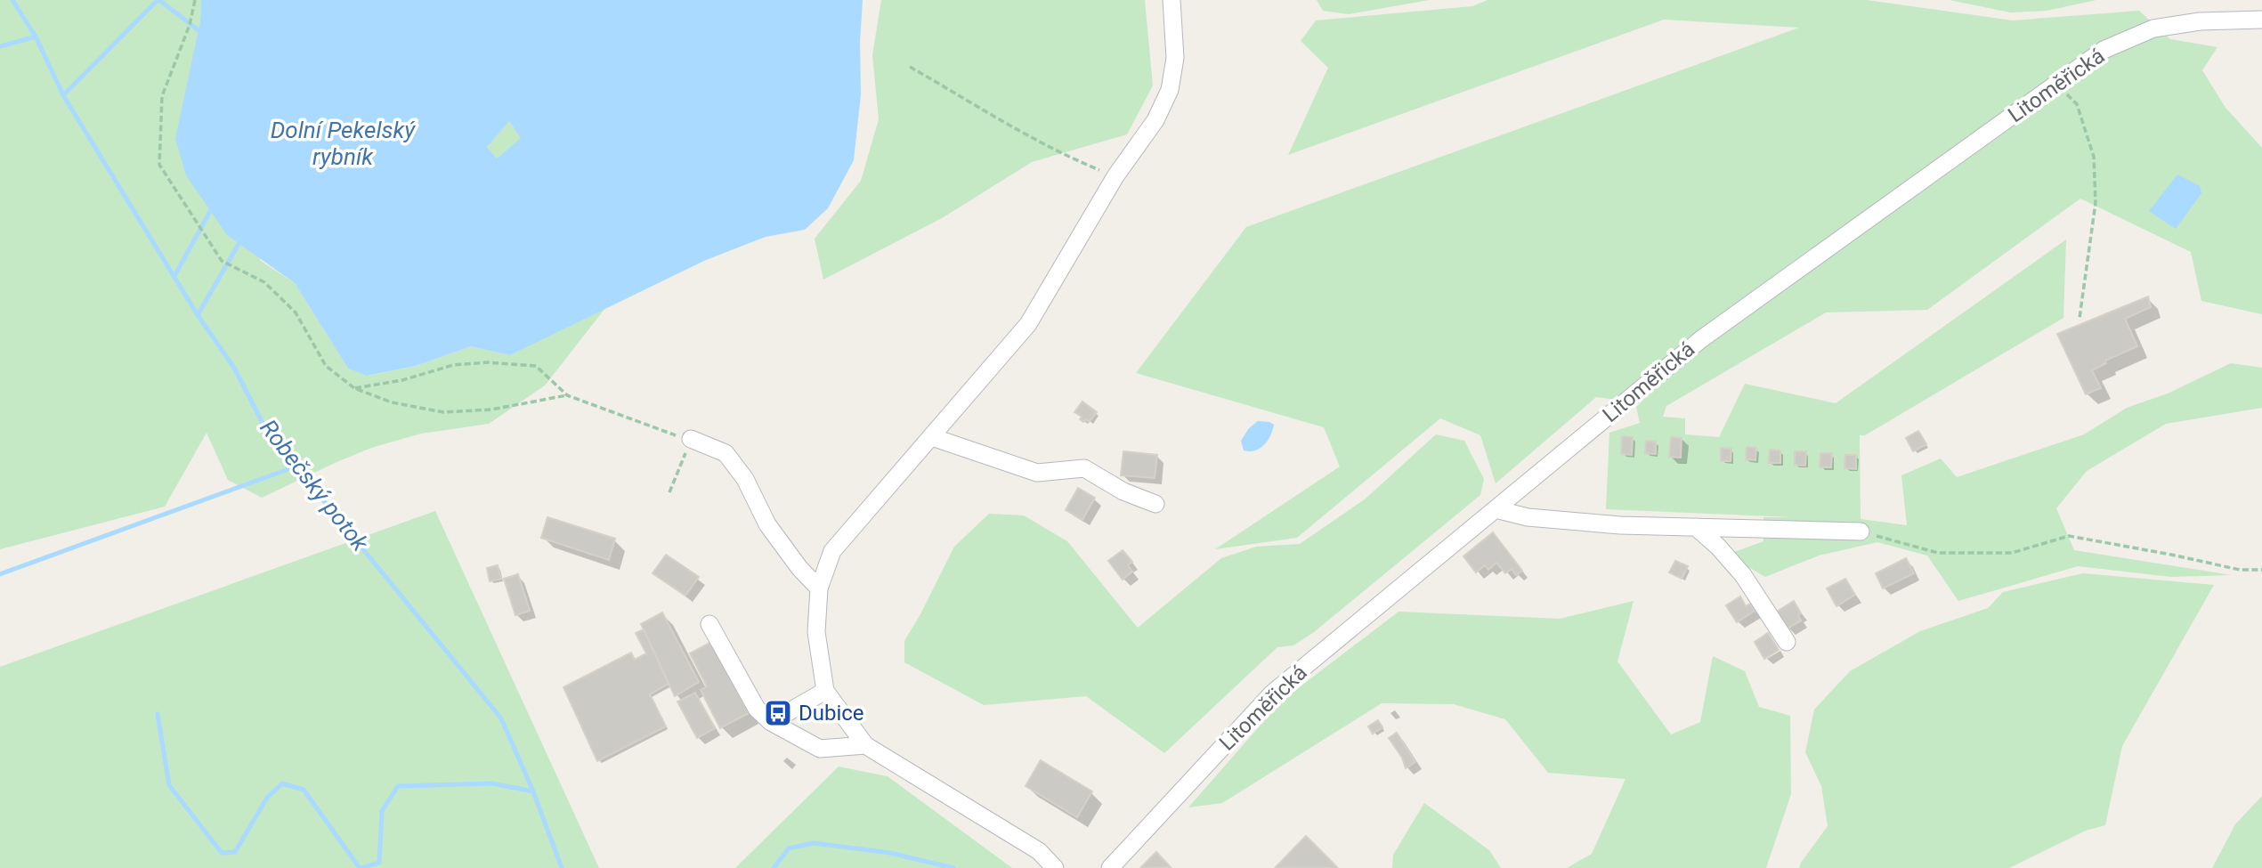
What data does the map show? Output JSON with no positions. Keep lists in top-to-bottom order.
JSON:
{
  "streets": {
    "street": ["Litoměřická"]
  },
  "water": ["Dolní Pekelský rybník", "Robečský potok"],
  "places": {
    "bus stop": ["Dubice"]
  }
}
